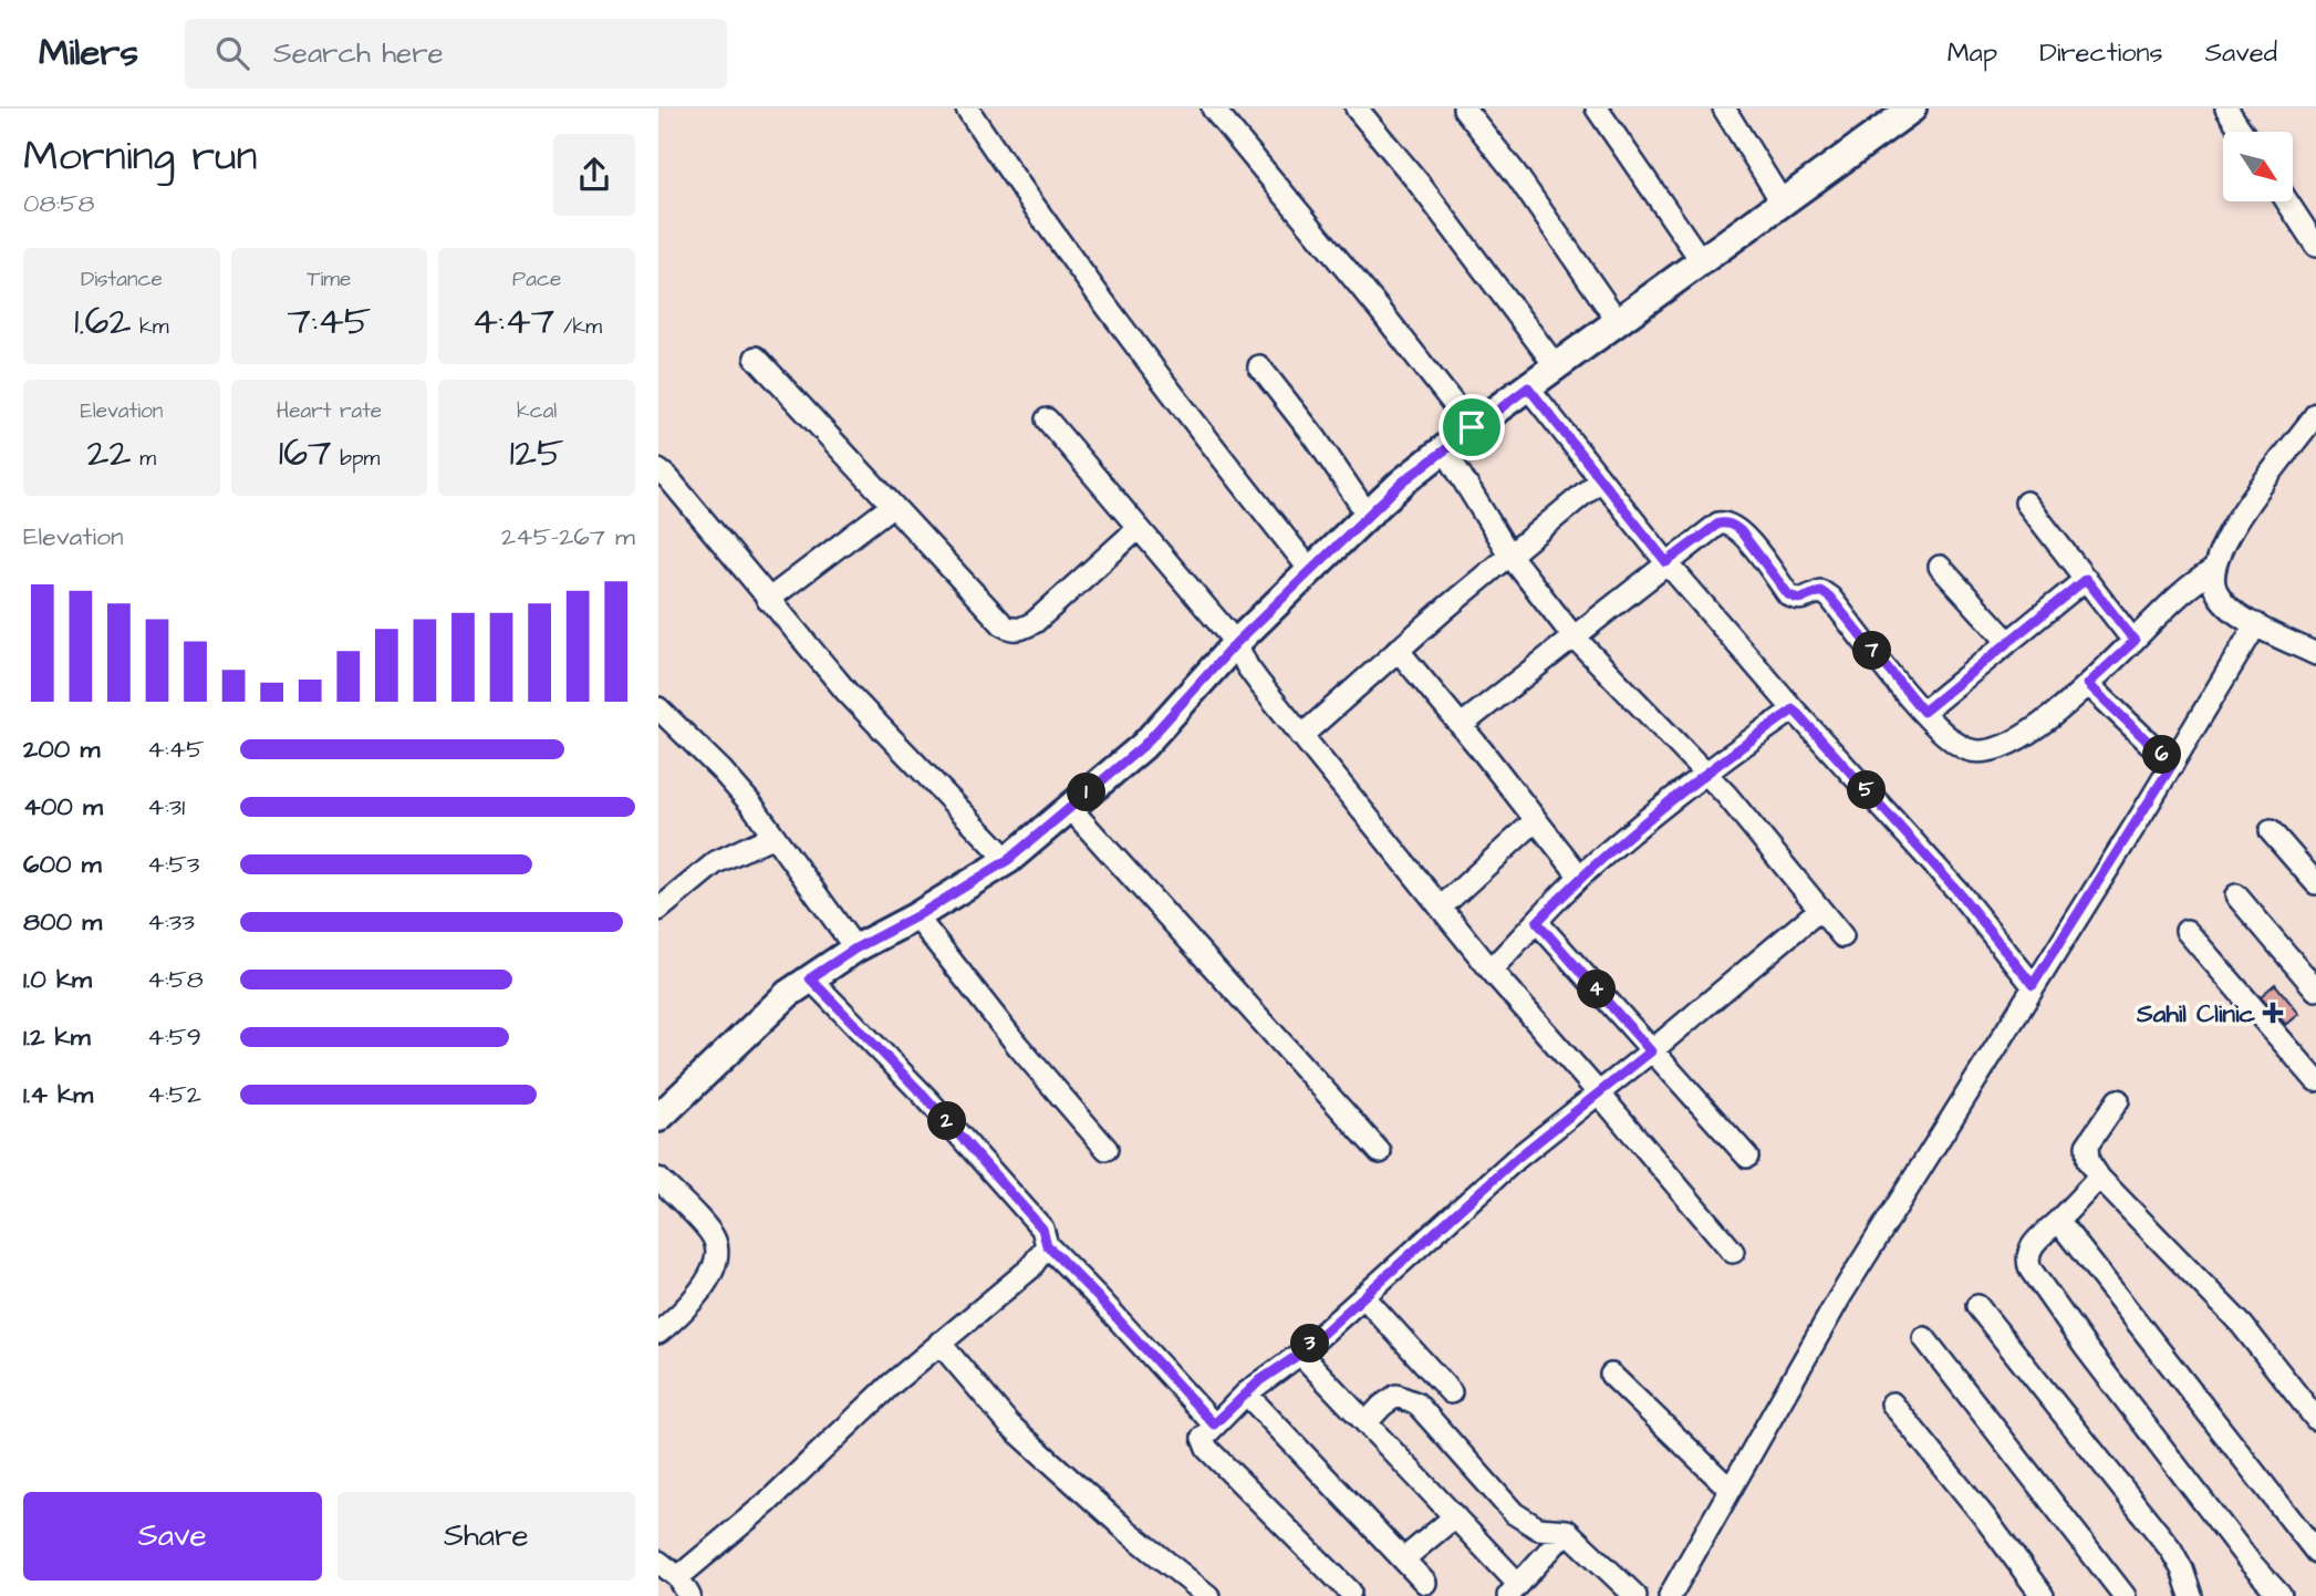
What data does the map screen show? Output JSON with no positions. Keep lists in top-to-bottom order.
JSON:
{
  "places": {
    "health": ["Sahil Clinic"]
  },
  "north": "bottom right",
  "page": {
    "header": "Milers",
    "search": "Search here",
    "nav": ["Map", "Directions", "Saved"],
    "heading": ["Morning run", "08:58"],
    "stats": [
      ["Distance", "1.62 km"],
      ["Time", "7:45"],
      ["Pace", "4:47 /km"],
      ["Elevation", "22 m"],
      ["Heart rate", "167 bpm"],
      ["kcal", "125"]
    ],
    "chart": ["Elevation", "245–267 m"],
    "pins": [
      "7",
      "6",
      "5",
      "1",
      "4",
      "2",
      "3"
    ],
    "list": [
      {
        "name": "200 m",
        "note": "4:45"
      },
      {
        "name": "400 m",
        "note": "4:31"
      },
      {
        "name": "600 m",
        "note": "4:53"
      },
      {
        "name": "800 m",
        "note": "4:33"
      },
      {
        "name": "1.0 km",
        "note": "4:58"
      },
      {
        "name": "1.2 km",
        "note": "4:59"
      },
      {
        "name": "1.4 km",
        "note": "4:52"
      }
    ],
    "buttons": ["Save", "Share"]
  }
}
